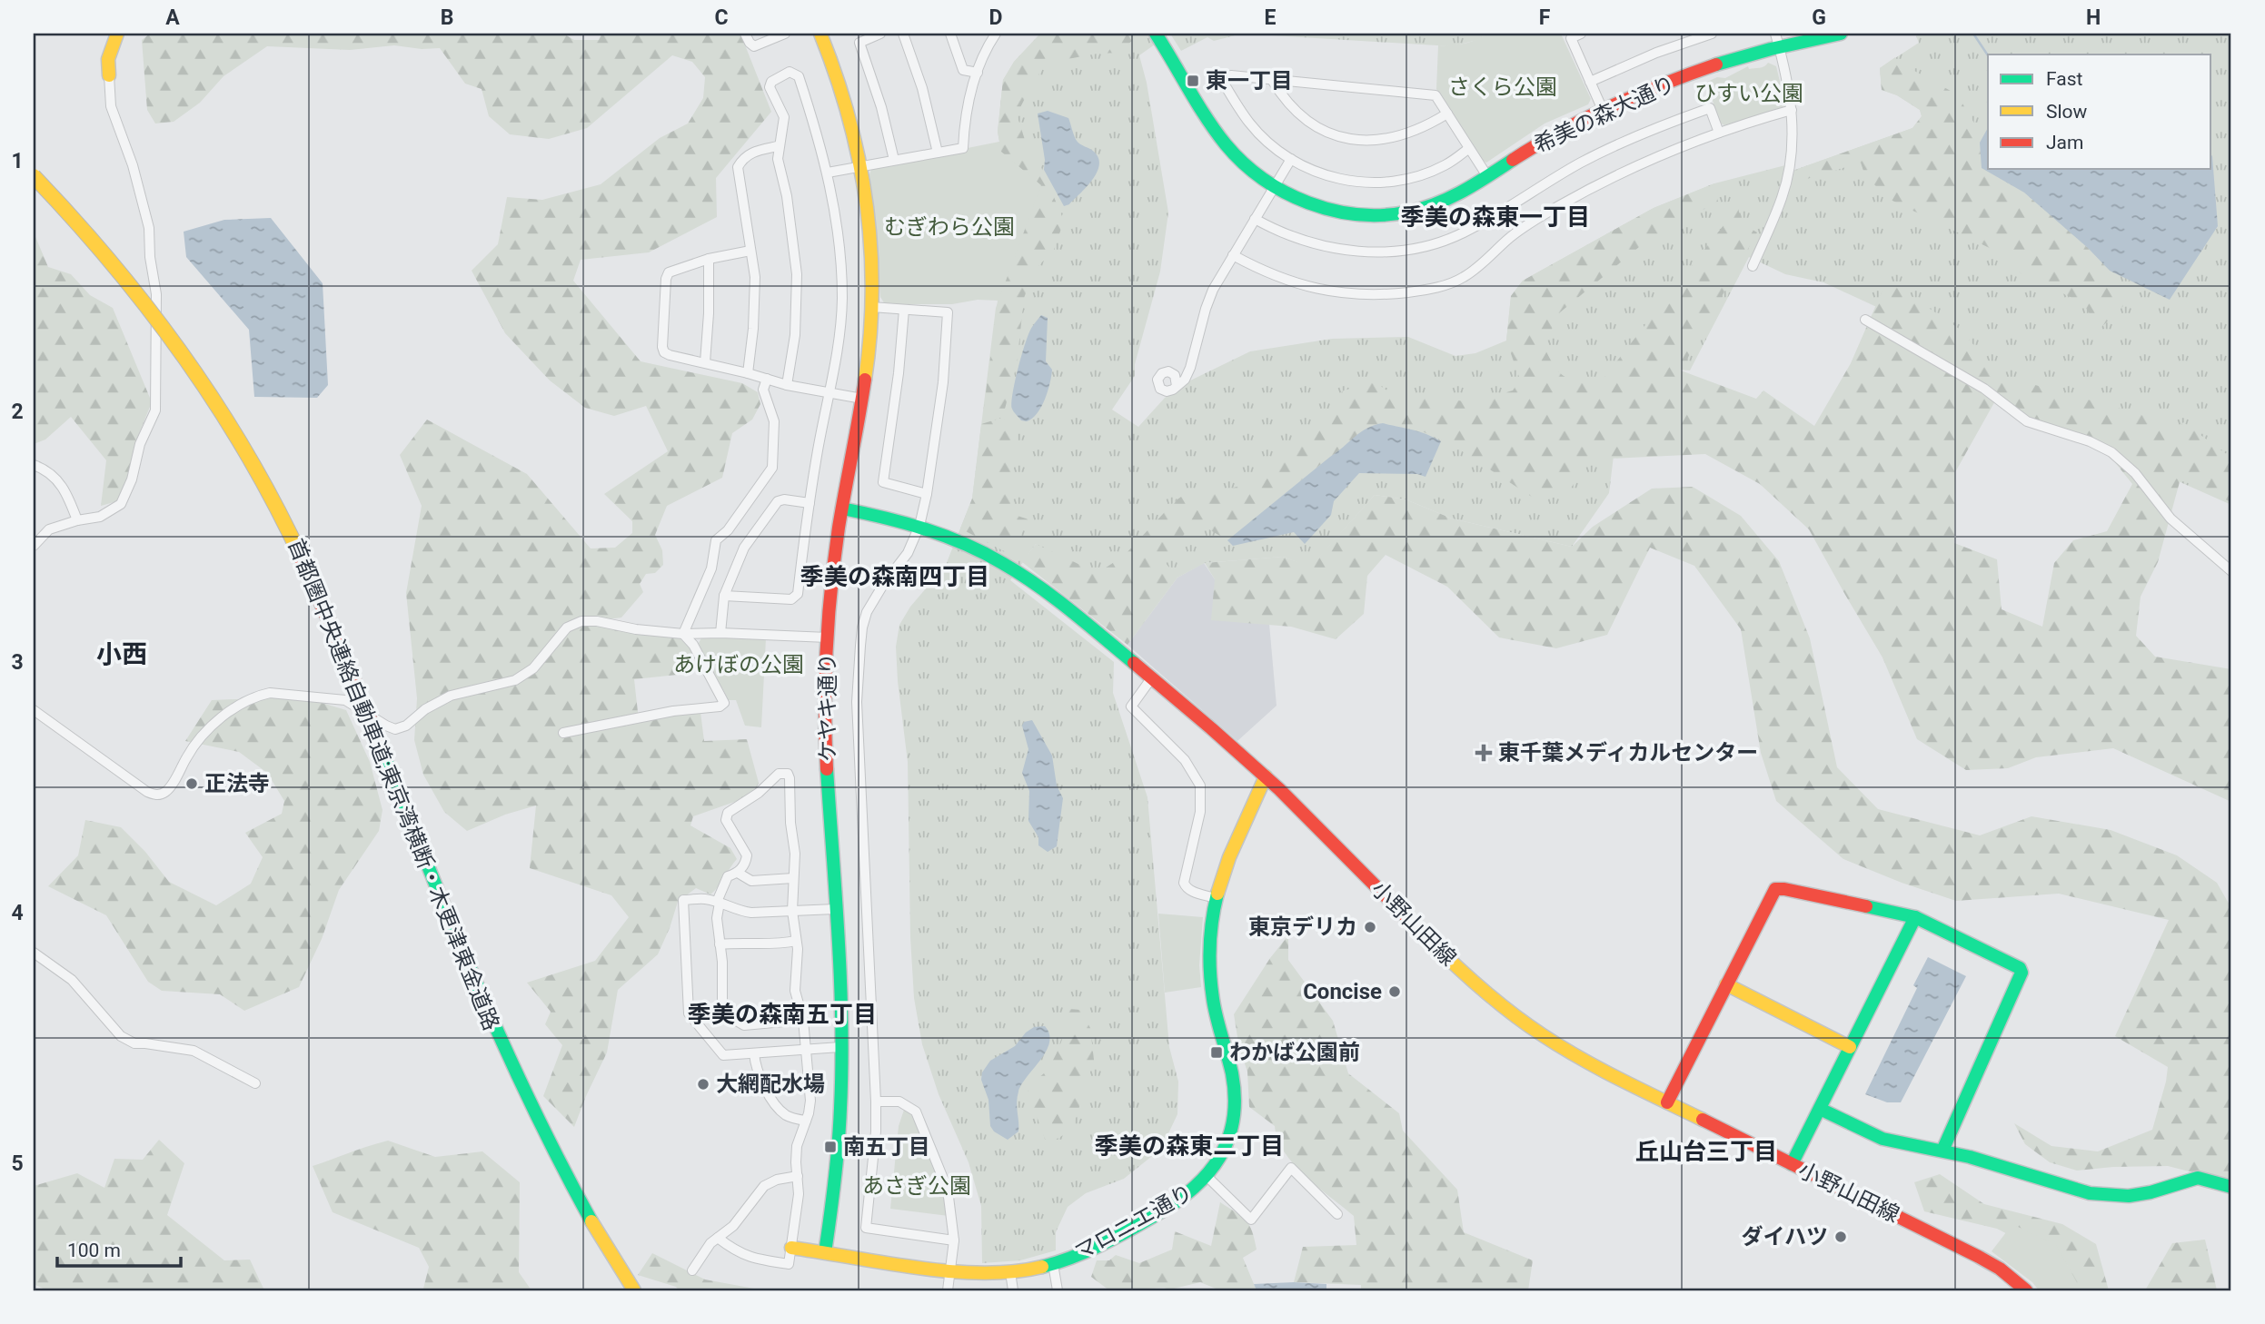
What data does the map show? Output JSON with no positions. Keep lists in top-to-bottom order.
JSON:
{
  "streets": {
    "main road": [
      "希美の森大通り",
      "ケヤキ通り",
      "首都圏中央連絡自動車道;東京湾横断・木更津東金道路",
      "小野山田線",
      "マロニエ通り"
    ]
  },
  "crossings": [
    ["ケヤキ通り", "小野山田線"],
    ["ケヤキ通り", "マロニエ通り"],
    ["小野山田線", "マロニエ通り"]
  ],
  "districts": [
    "季美の森東一丁目",
    "季美の森南四丁目",
    "小西",
    "季美の森南五丁目",
    "季美の森東二丁目",
    "丘山台三丁目"
  ],
  "parks": [
    "さくら公園",
    "ひすい公園",
    "むぎわら公園",
    "あけぼの公園",
    "あさぎ公園"
  ],
  "places": {
    "transit": ["東一丁目", "わかば公園前", "南五丁目"],
    "health": ["東千葉メディカルセンター"],
    "other": [
      "正法寺",
      "東京デリカ",
      "Concise",
      "大網配水場",
      "ダイハツ"
    ]
  },
  "legend": ["Fast", "Slow", "Jam"],
  "scale_bar": "100 m",
  "grid": {
    "columns": [
      "A",
      "B",
      "C",
      "D",
      "E",
      "F",
      "G",
      "H"
    ],
    "rows": [
      "1",
      "2",
      "3",
      "4",
      "5"
    ]
  }
}
